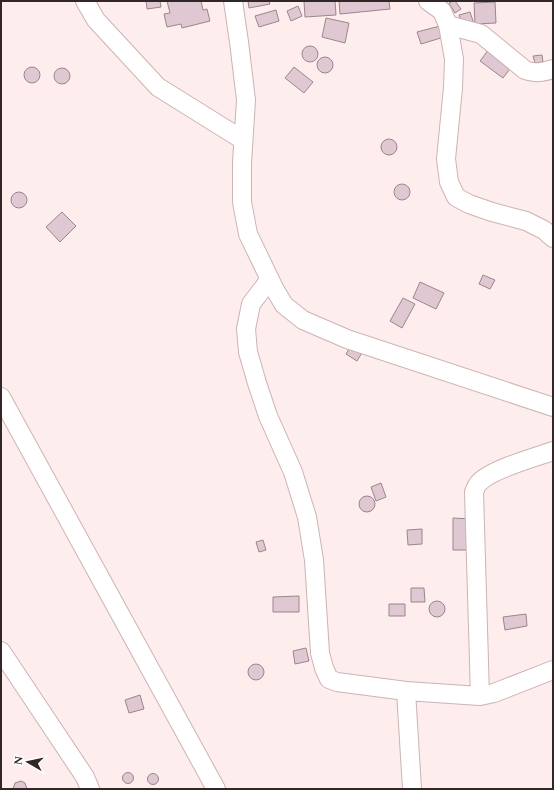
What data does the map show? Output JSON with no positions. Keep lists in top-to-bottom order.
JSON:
{
  "north": "left"
}
